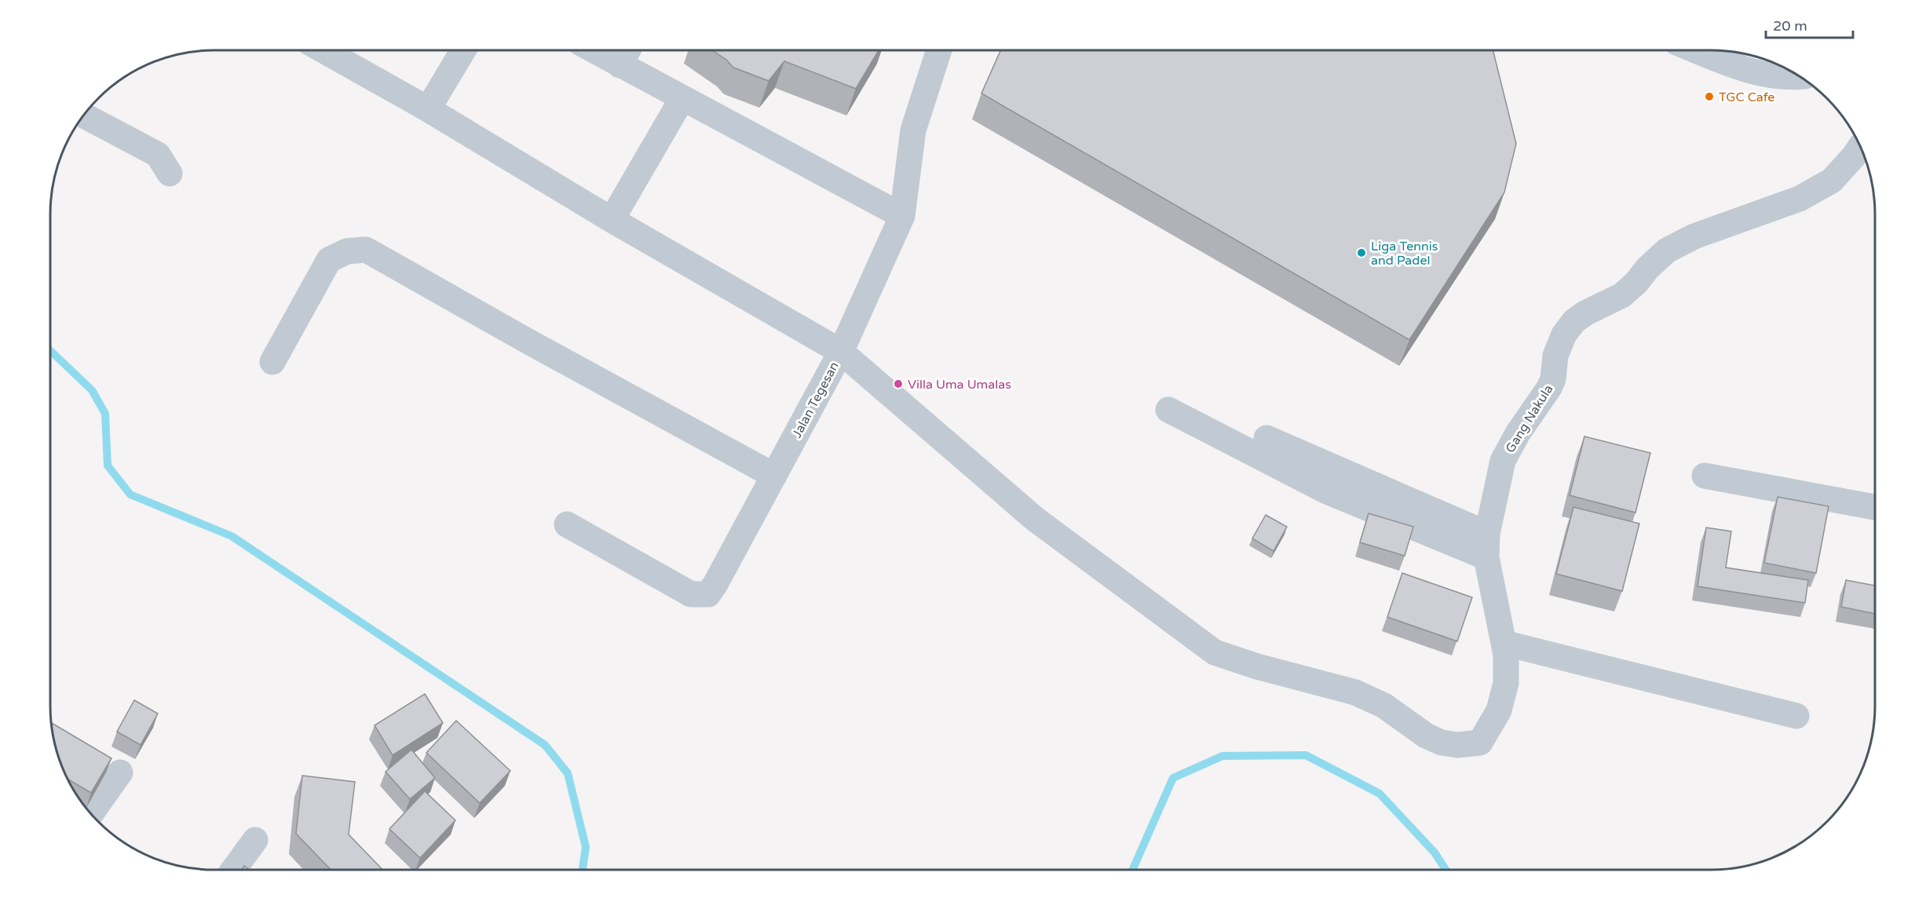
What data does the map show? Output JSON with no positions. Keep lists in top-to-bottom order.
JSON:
{
  "streets": {
    "street": ["Jalan Tegesan", "Gang Nakula"]
  },
  "crossings": [
    ["Jalan Tegesan", "Gang Nakula"]
  ],
  "places": ["TGC Cafe", "Liga Tennis and Padel", "Villa Uma Umalas"],
  "scale_bar": "20 m"
}
